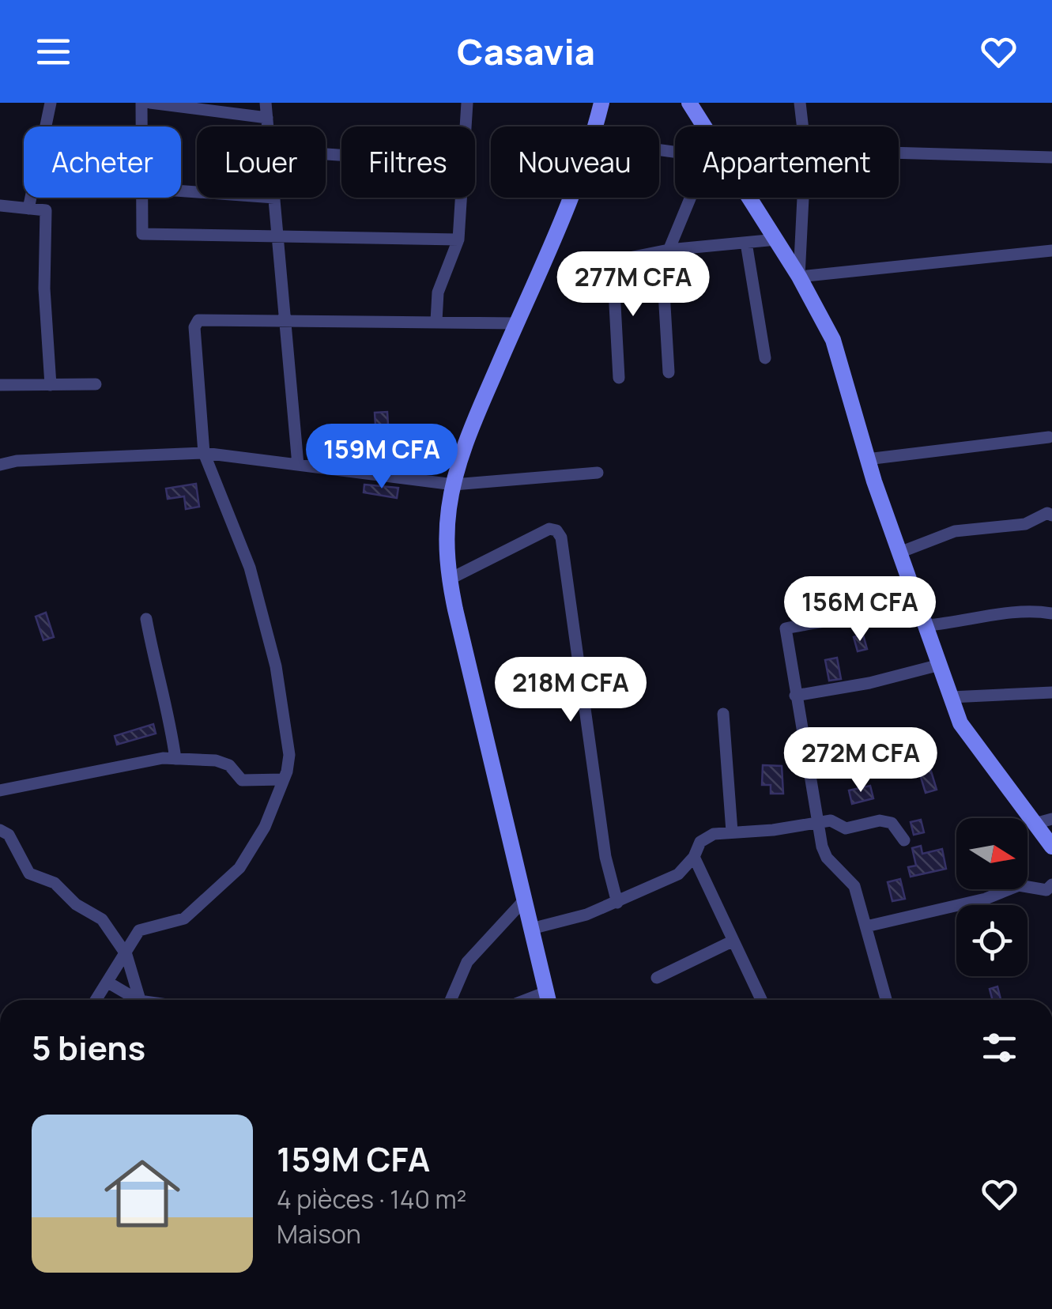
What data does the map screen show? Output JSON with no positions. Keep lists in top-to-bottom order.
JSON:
{
  "north": "right",
  "page": {
    "header": "Casavia",
    "chip": [
      "Acheter",
      "Louer",
      "Filtres",
      "Nouveau",
      "Appartement"
    ],
    "price": [
      "277M CFA",
      "159M CFA",
      "156M CFA",
      "218M CFA",
      "272M CFA"
    ],
    "heading": "5 biens",
    "list": [
      {
        "name": "159M CFA",
        "note": "4 pièces · 140 m² · Maison"
      }
    ]
  }
}
